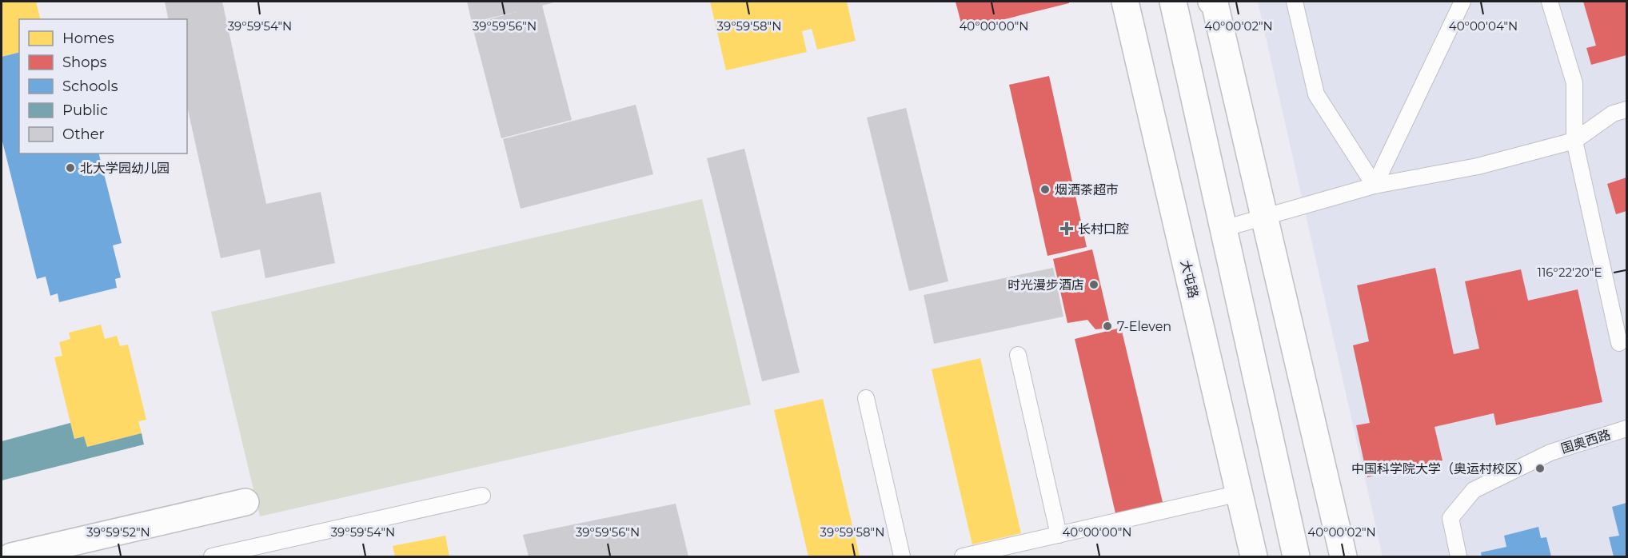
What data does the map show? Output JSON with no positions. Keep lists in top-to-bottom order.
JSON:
{
  "streets": {
    "main road": ["大屯路"],
    "lane": ["国奥西路"]
  },
  "places": {
    "other": [
      "北大学园幼儿园",
      "烟酒茶超市",
      "时光漫步酒店",
      "7-Eleven",
      "中国科学院大学（奥运村校区）"
    ],
    "health": ["长村口腔"]
  },
  "legend": [
    "Homes",
    "Shops",
    "Schools",
    "Public",
    "Other"
  ],
  "coordinates": [
    "39°59'54\"N",
    "39°59'56\"N",
    "39°59'58\"N",
    "40°00'00\"N",
    "40°00'02\"N",
    "40°00'04\"N",
    "116°22'20\"E",
    "39°59'52\"N"
  ]
}
